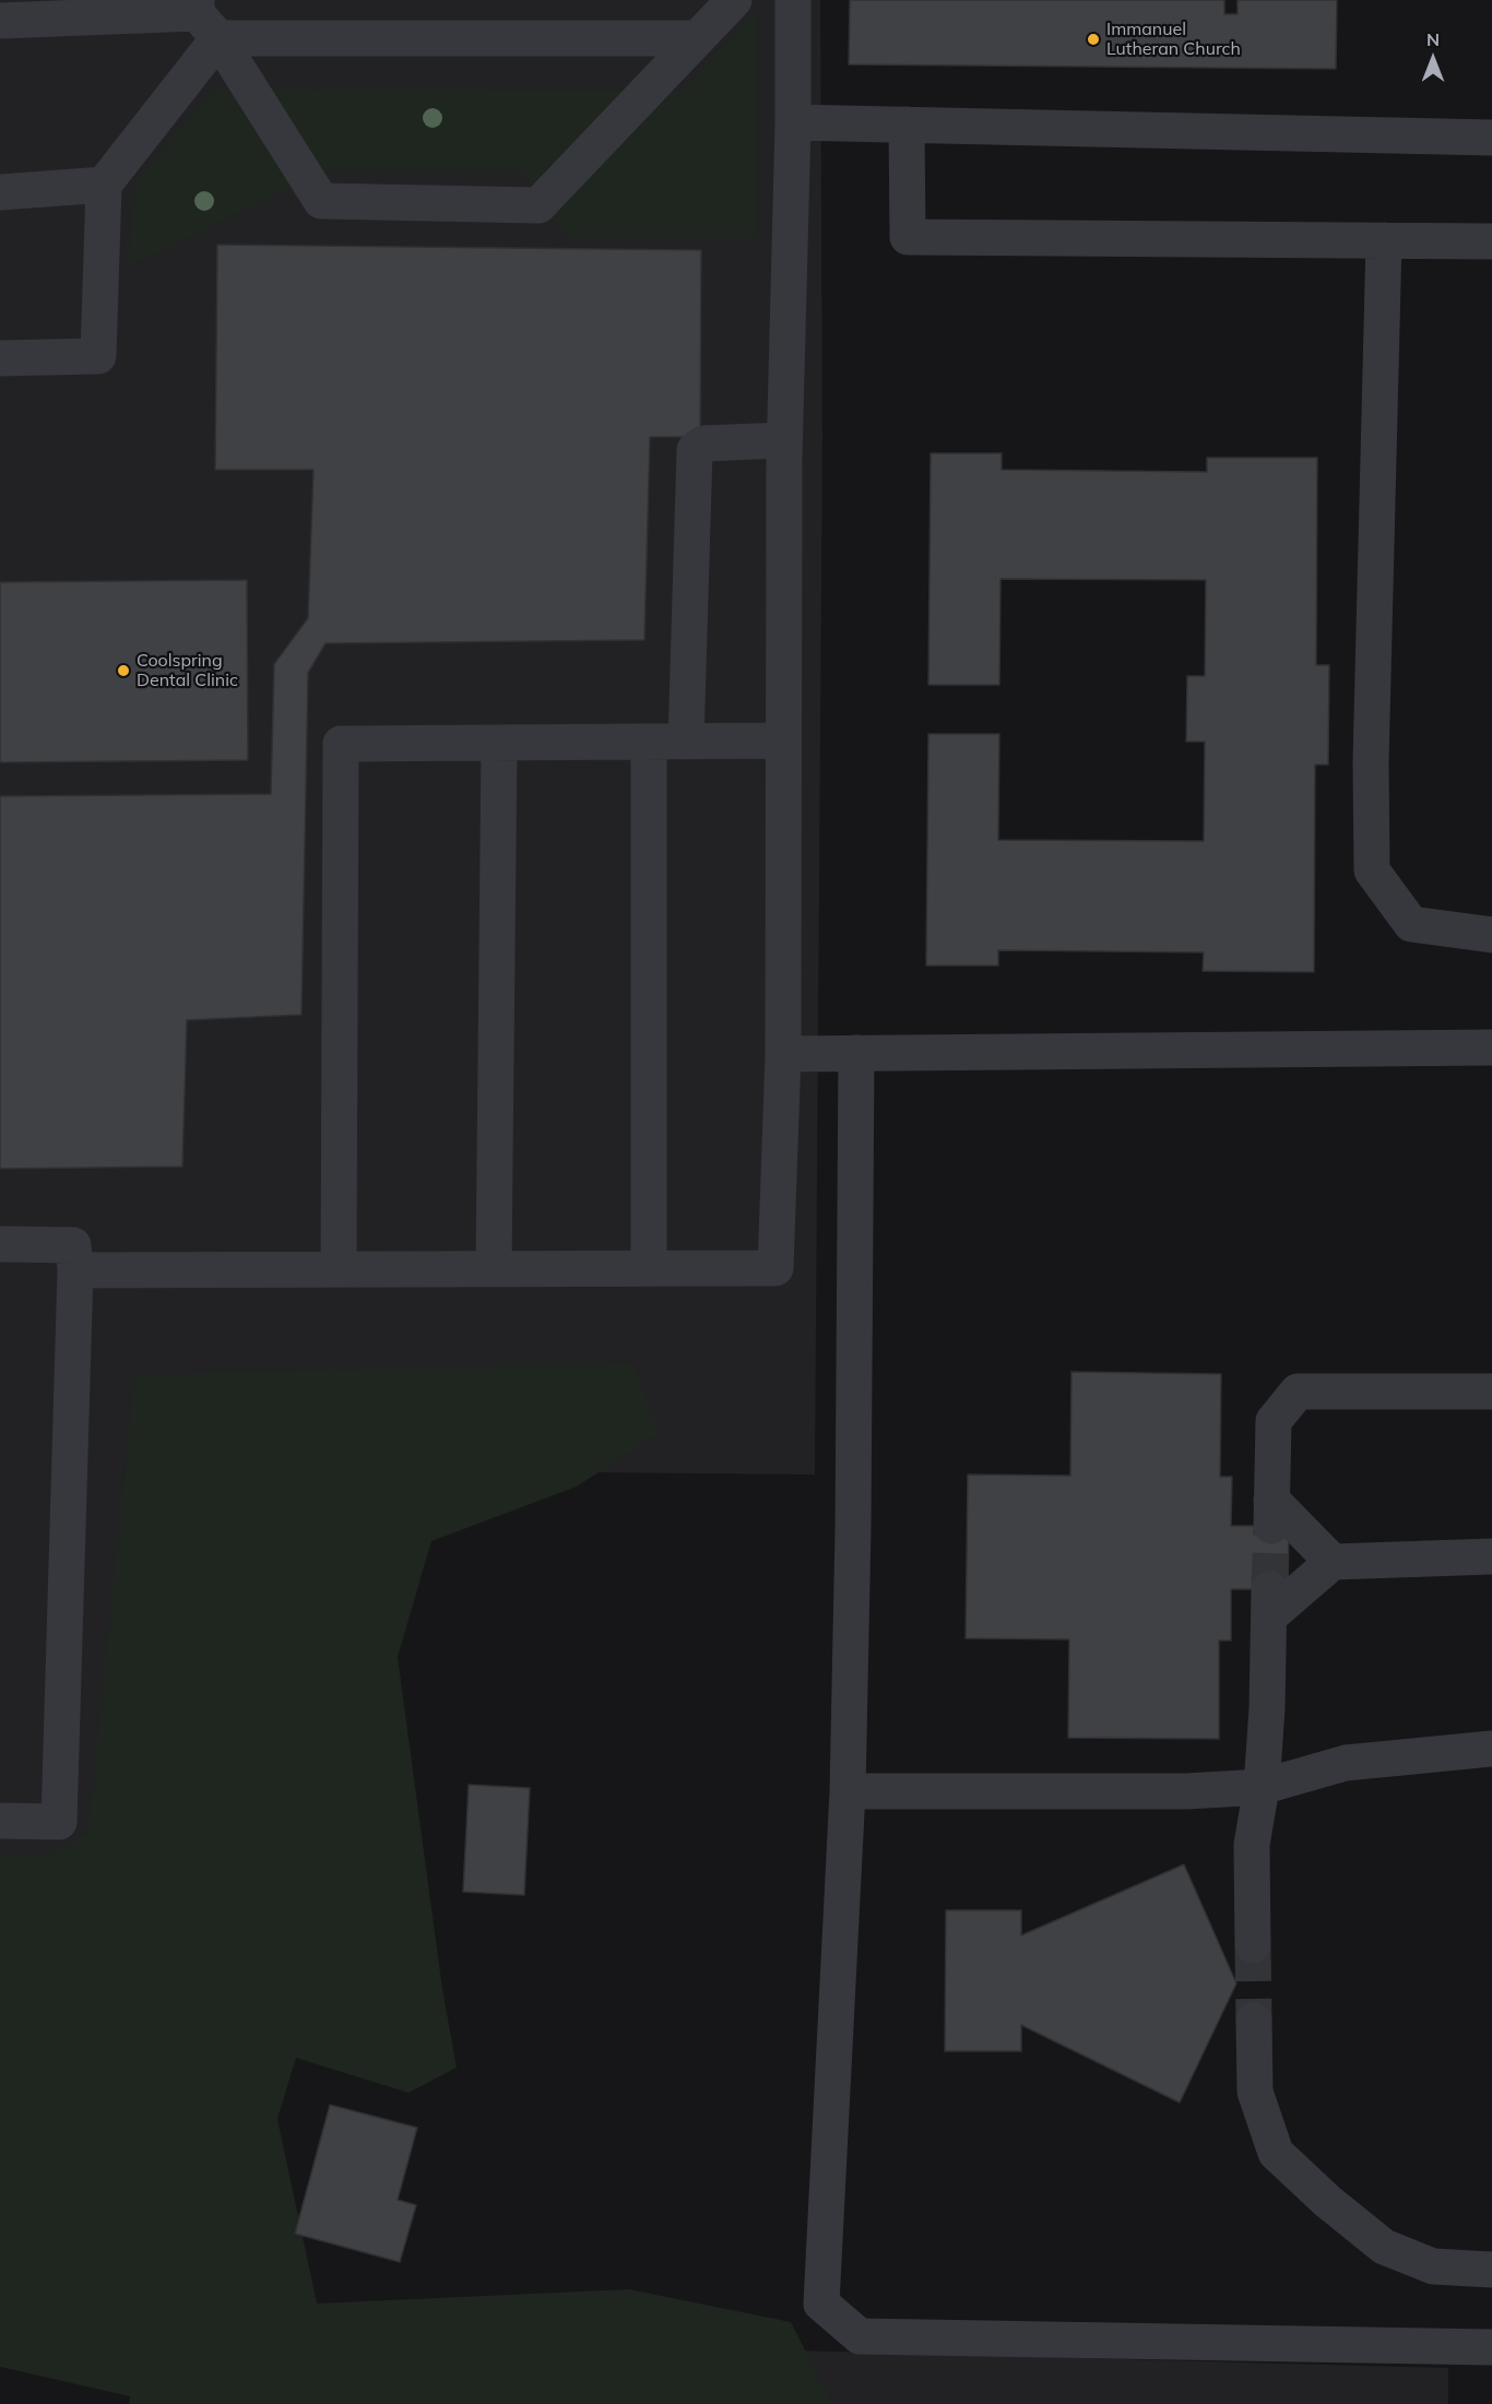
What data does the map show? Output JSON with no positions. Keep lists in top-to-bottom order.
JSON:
{
  "places": ["Immanuel Lutheran Church", "Coolspring Dental Clinic"],
  "north": "top"
}
